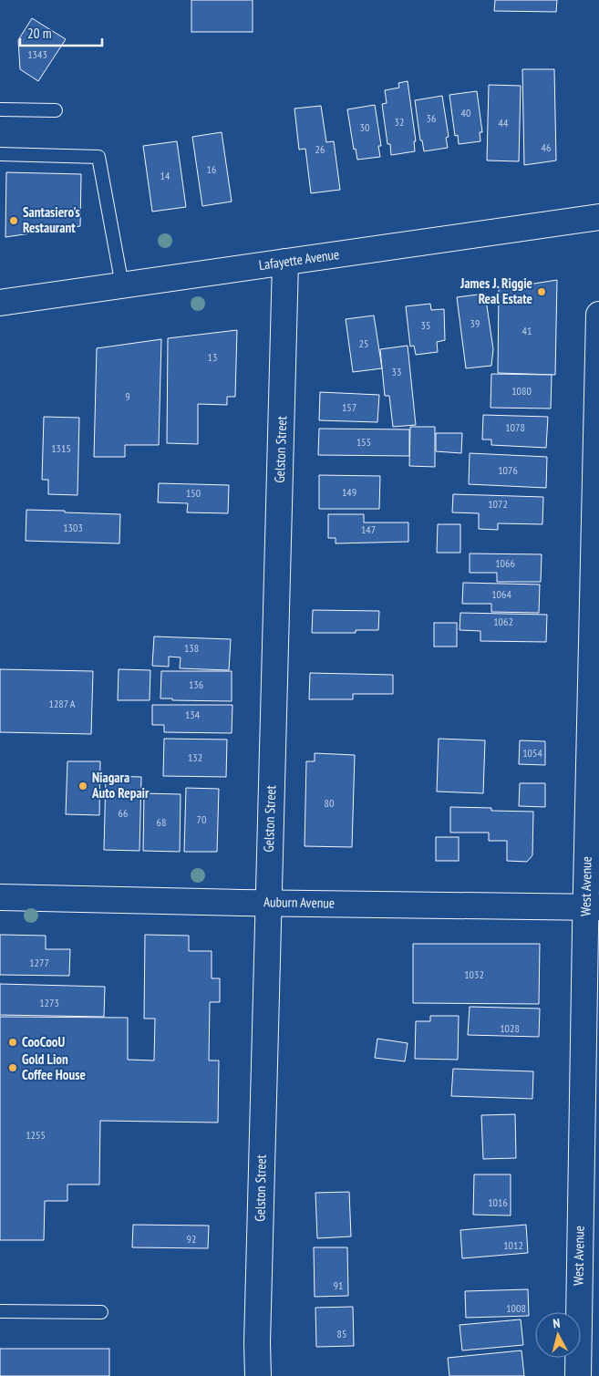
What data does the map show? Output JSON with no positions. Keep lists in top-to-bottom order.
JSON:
{
  "streets": {
    "street": [
      "Lafayette Avenue",
      "Gelston Street",
      "West Avenue",
      "Auburn Avenue"
    ]
  },
  "crossings": [
    ["Lafayette Avenue", "Gelston Street"],
    ["Gelston Street", "Auburn Avenue"],
    ["West Avenue", "Auburn Avenue"]
  ],
  "places": [
    "Santasiero's Restaurant",
    "James J. Riggie Real Estate",
    "Niagara Auto Repair",
    "CooCooU",
    "Gold Lion Coffee House"
  ],
  "house_numbers": [
    "1343",
    "40",
    "36",
    "32",
    "44",
    "30",
    "46",
    "26",
    "16",
    "14",
    "39",
    "35",
    "41",
    "25",
    "13",
    "33",
    "1080",
    "9",
    "157",
    "1078",
    "155",
    "1315",
    "1076",
    "149",
    "150",
    "1072",
    "1303",
    "147",
    "1066",
    "1064",
    "1062",
    "138",
    "136",
    "1287 A",
    "134",
    "1054",
    "132",
    "80",
    "66",
    "70",
    "68",
    "1277",
    "1032",
    "1273",
    "1028",
    "1255",
    "1016",
    "92",
    "1012",
    "91",
    "1008",
    "85"
  ],
  "scale_bar": "20 m",
  "north": "top"
}
